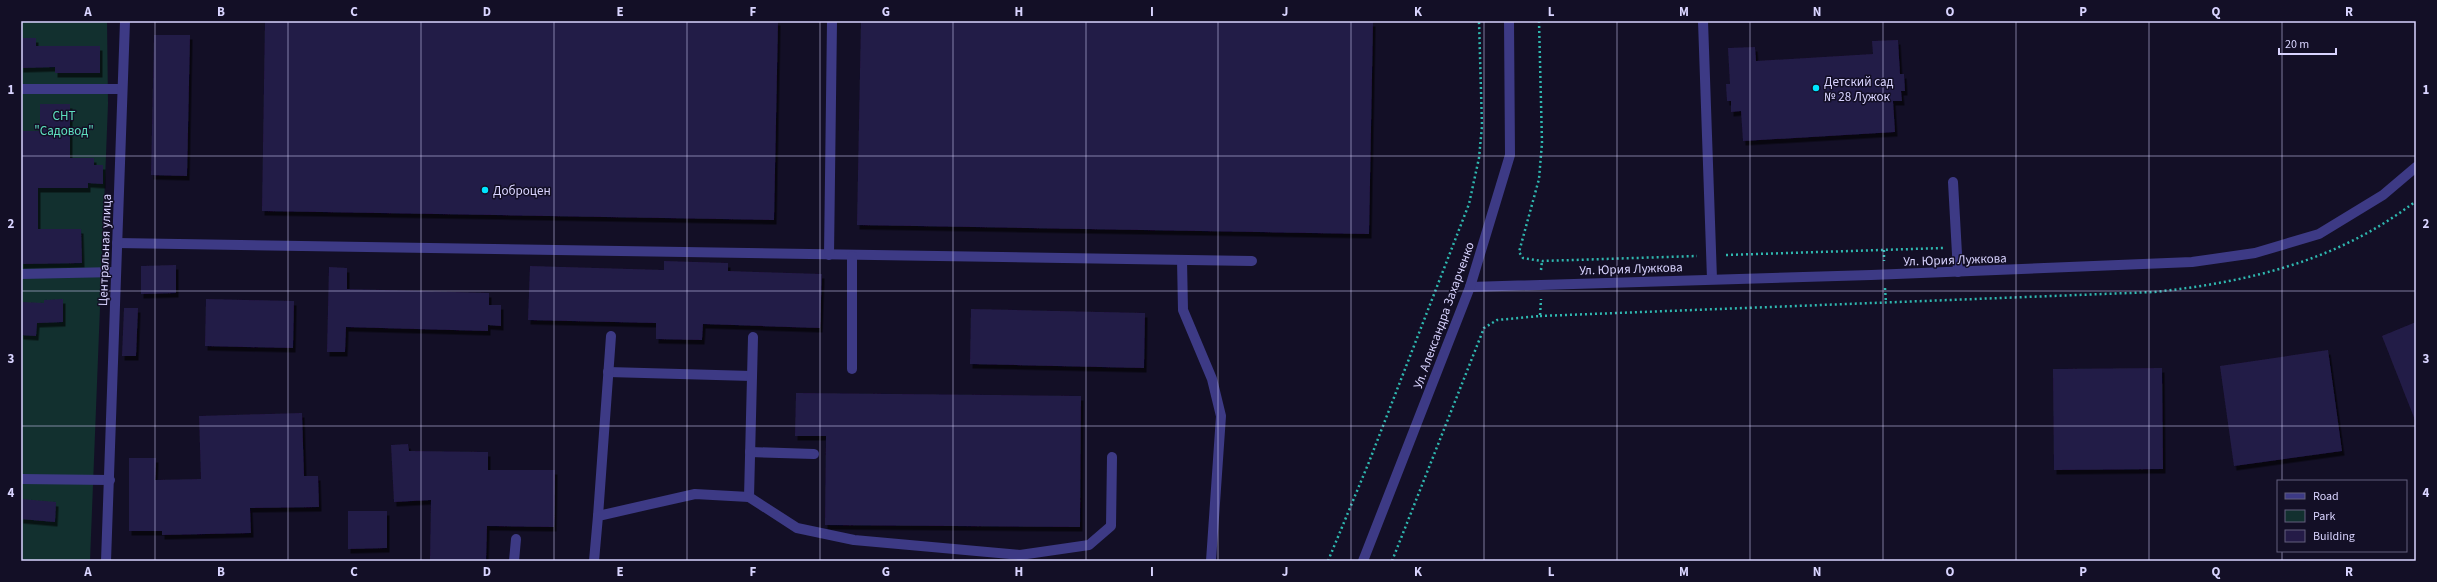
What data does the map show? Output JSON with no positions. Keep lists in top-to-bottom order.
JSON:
{
  "streets": {
    "street": ["Центральная улица", "Ул. Юрия Лужкова", "Ул. Александра Захарченко"]
  },
  "crossings": [
    ["Ул. Юрия Лужкова", "Ул. Александра Захарченко"]
  ],
  "parks": ["СНТ \"Садовод\""],
  "places": ["Детский сад № 28 Лужок", "Доброцен"],
  "legend": ["Road", "Park", "Building"],
  "scale_bar": "20 m",
  "grid": {
    "columns": [
      "A",
      "B",
      "C",
      "D",
      "E",
      "F",
      "G",
      "H",
      "I",
      "J",
      "K",
      "L",
      "M",
      "N",
      "O",
      "P",
      "Q",
      "R"
    ],
    "rows": [
      "1",
      "2",
      "3",
      "4"
    ]
  }
}
